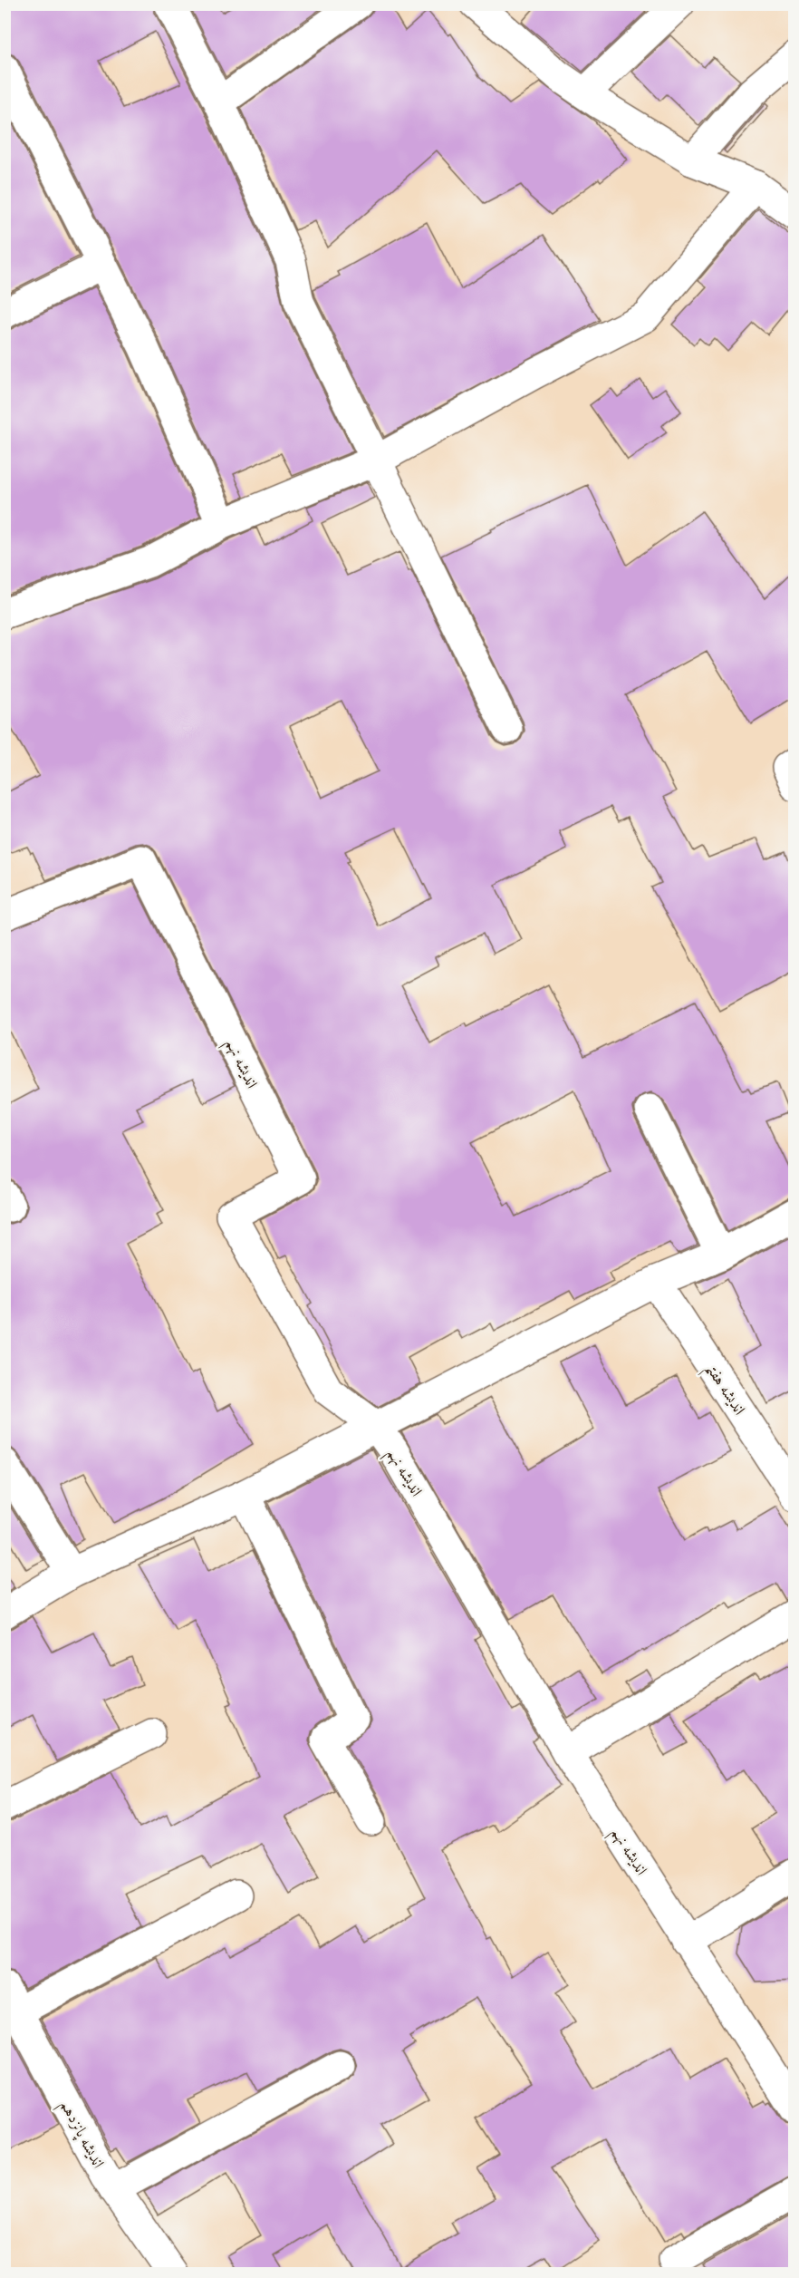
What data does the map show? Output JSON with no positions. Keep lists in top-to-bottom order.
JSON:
{
  "streets": {
    "street": ["اندیشه نهم", "اندیشه هفتم", "اندیشه پانزدهم"]
  }
}
